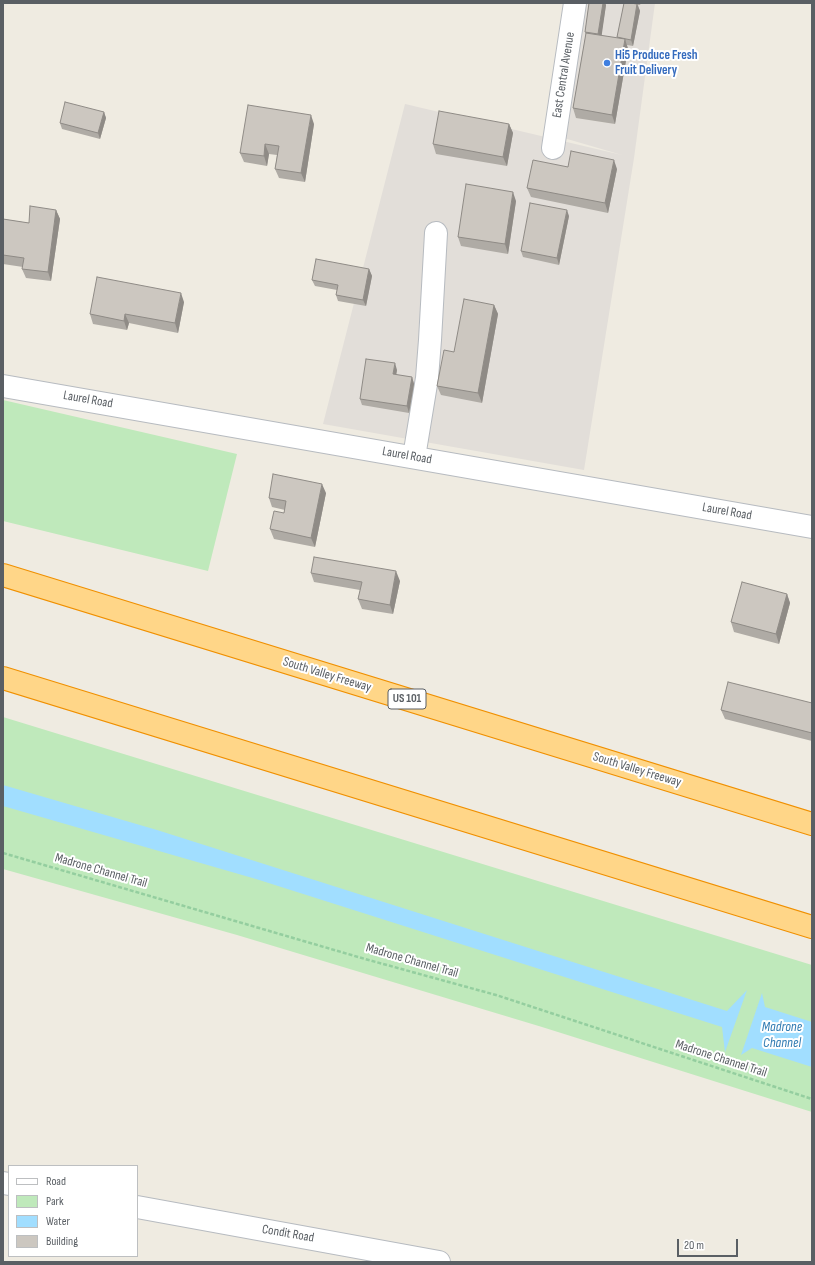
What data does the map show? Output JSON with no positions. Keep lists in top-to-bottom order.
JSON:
{
  "streets": {
    "highway": ["South Valley Freeway", "US 101"],
    "street": ["East Central Avenue", "Laurel Road", "Condit Road"],
    "path": ["Madrone Channel Trail"]
  },
  "water": ["Madrone Channel"],
  "places": ["Hi5 Produce Fresh Fruit Delivery"],
  "legend": [
    "Road",
    "Park",
    "Water",
    "Building"
  ],
  "scale_bar": "20 m"
}
